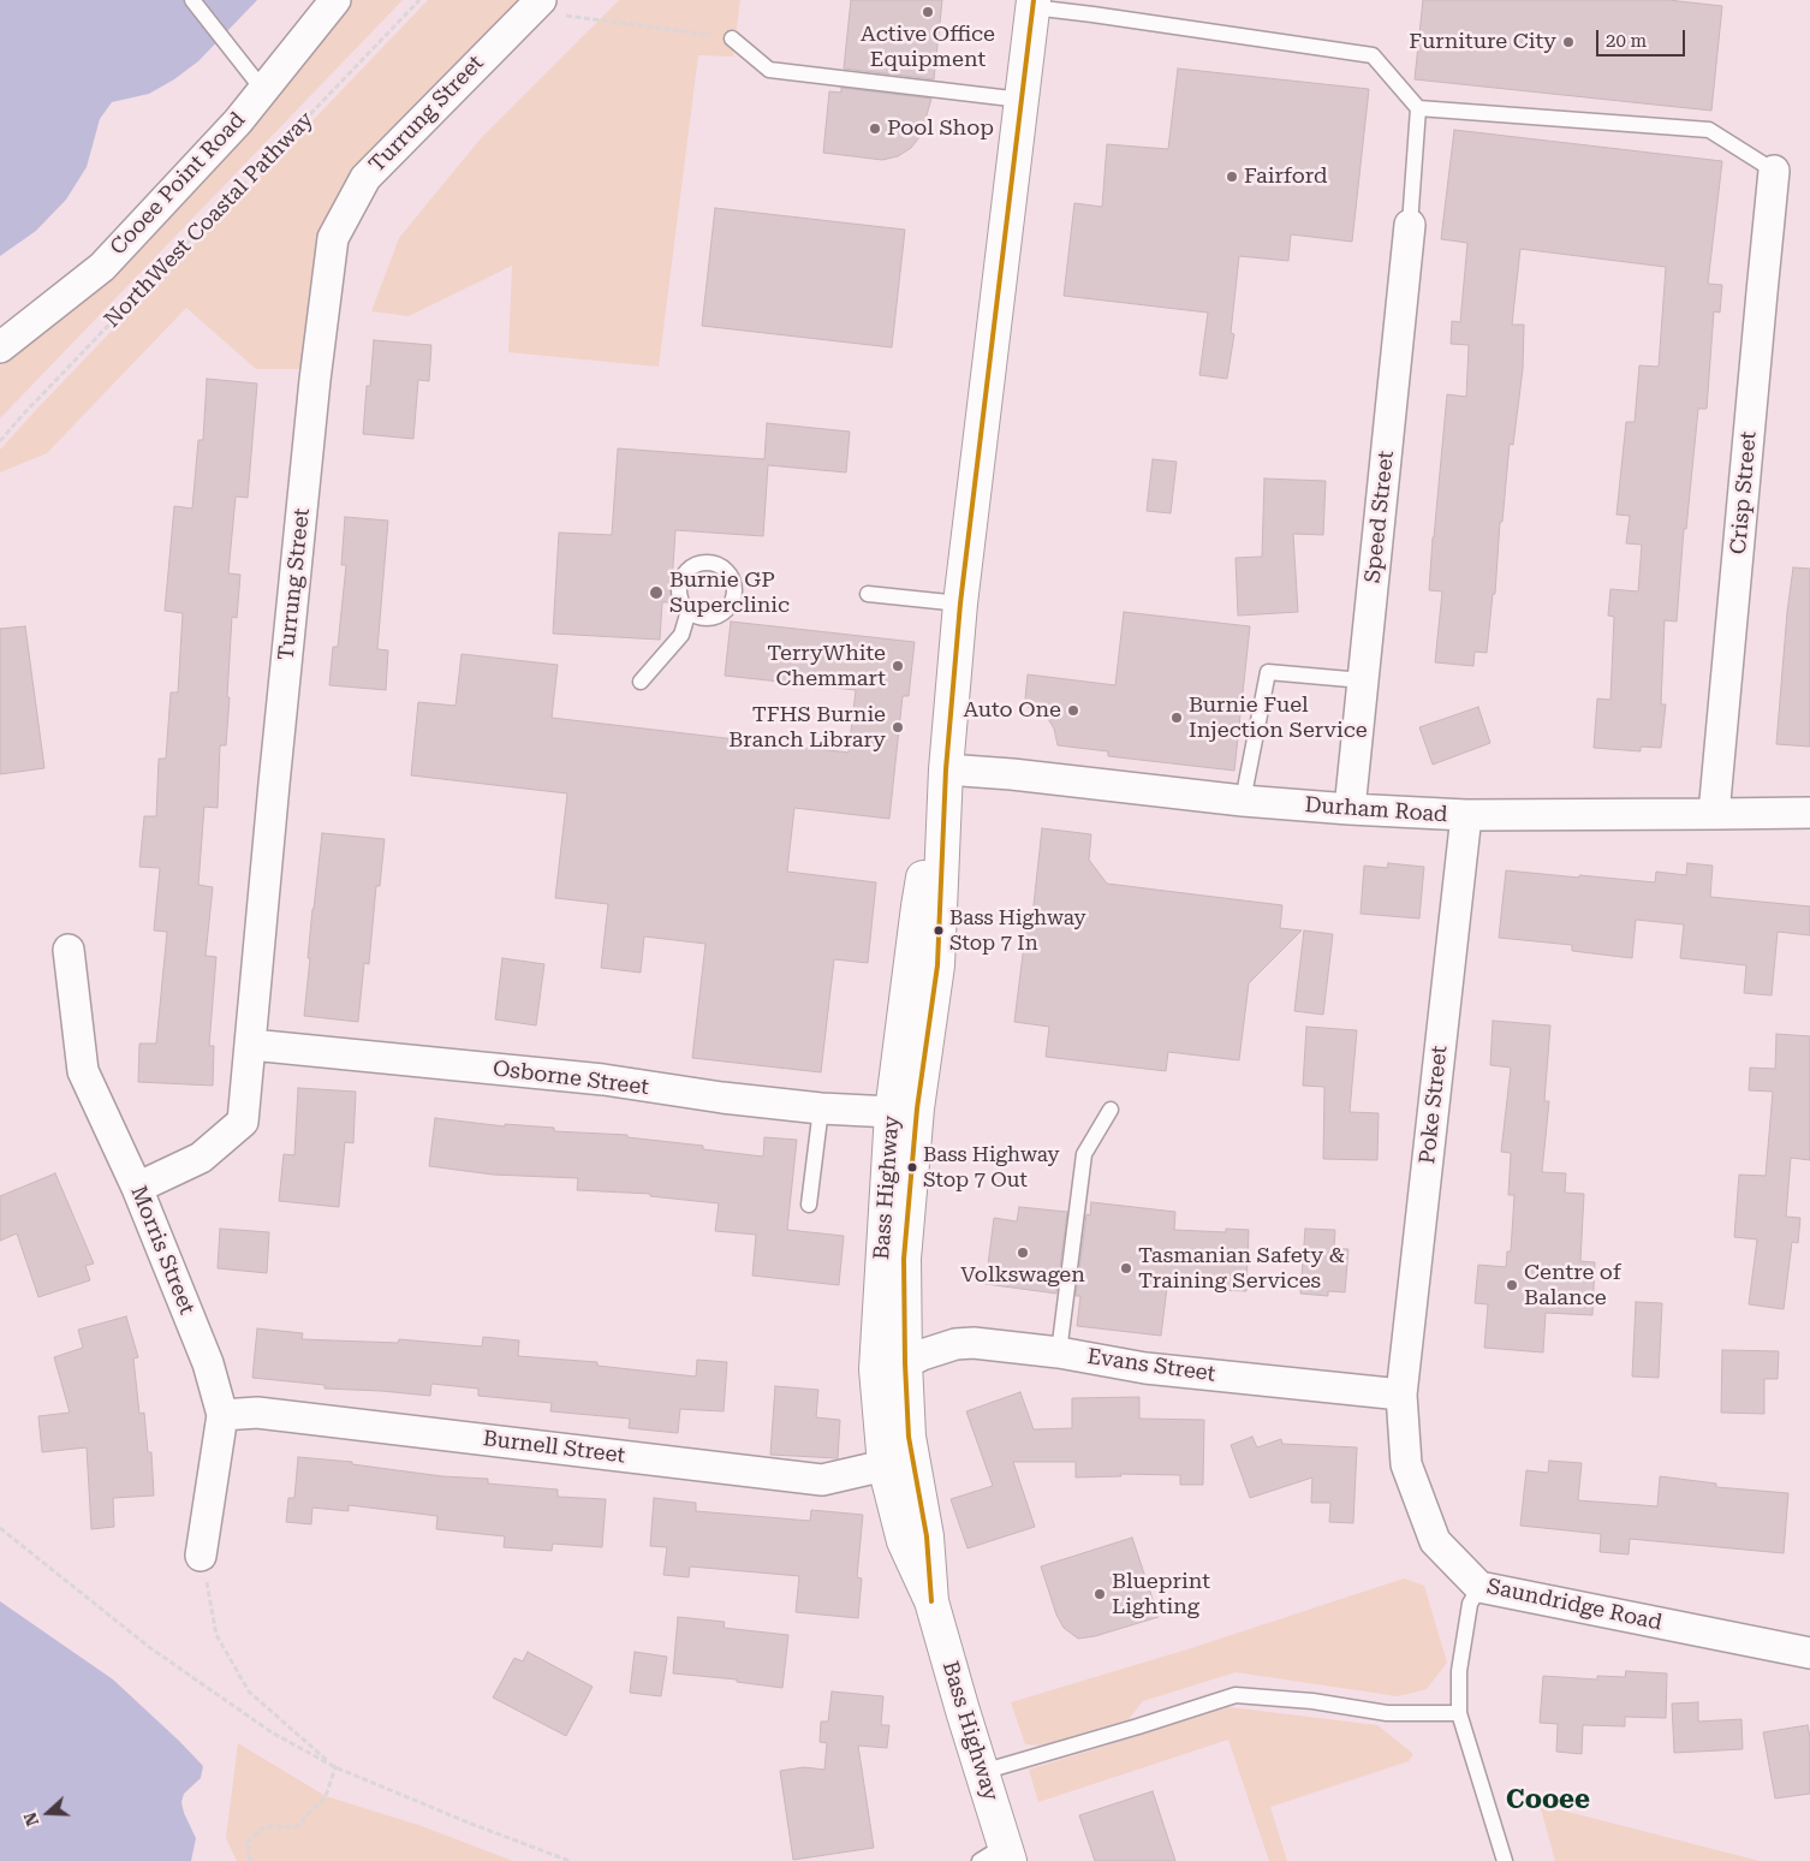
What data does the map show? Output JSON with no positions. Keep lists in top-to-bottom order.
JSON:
{
  "streets": {
    "highway": ["Bass Highway"],
    "street": [
      "Turrung Street",
      "Cooee Point Road",
      "Crisp Street",
      "Speed Street",
      "Durham Road",
      "Osborne Street",
      "Poke Street",
      "Morris Street",
      "Evans Street",
      "Burnell Street",
      "Saundridge Road"
    ],
    "path": ["NorthWest Coastal Pathway"]
  },
  "crossings": [
    ["Turrung Street", "Osborne Street"],
    ["Turrung Street", "Morris Street"],
    ["Crisp Street", "Durham Road"],
    ["Speed Street", "Durham Road"],
    ["Durham Road", "Poke Street"],
    ["Durham Road", "Bass Highway"],
    ["Osborne Street", "Bass Highway"],
    ["Poke Street", "Evans Street"],
    ["Poke Street", "Saundridge Road"],
    ["Bass Highway", "Evans Street"],
    ["Bass Highway", "Burnell Street"],
    ["Morris Street", "Burnell Street"],
    ["Evans Street", "Saundridge Road"]
  ],
  "districts": ["Cooee"],
  "places": [
    "Active Office Equipment",
    "Furniture City",
    "Pool Shop",
    "Fairford",
    "Burnie GP Superclinic",
    "TerryWhite Chemmart",
    "Auto One",
    "Burnie Fuel Injection Service",
    "TFHS Burnie Branch Library",
    "Bass Highway Stop 7 In",
    "Bass Highway Stop 7 Out",
    "Volkswagen",
    "Tasmanian Safety & Training Services",
    "Centre of Balance",
    "Blueprint Lighting"
  ],
  "scale_bar": "20 m",
  "north": "left"
}
